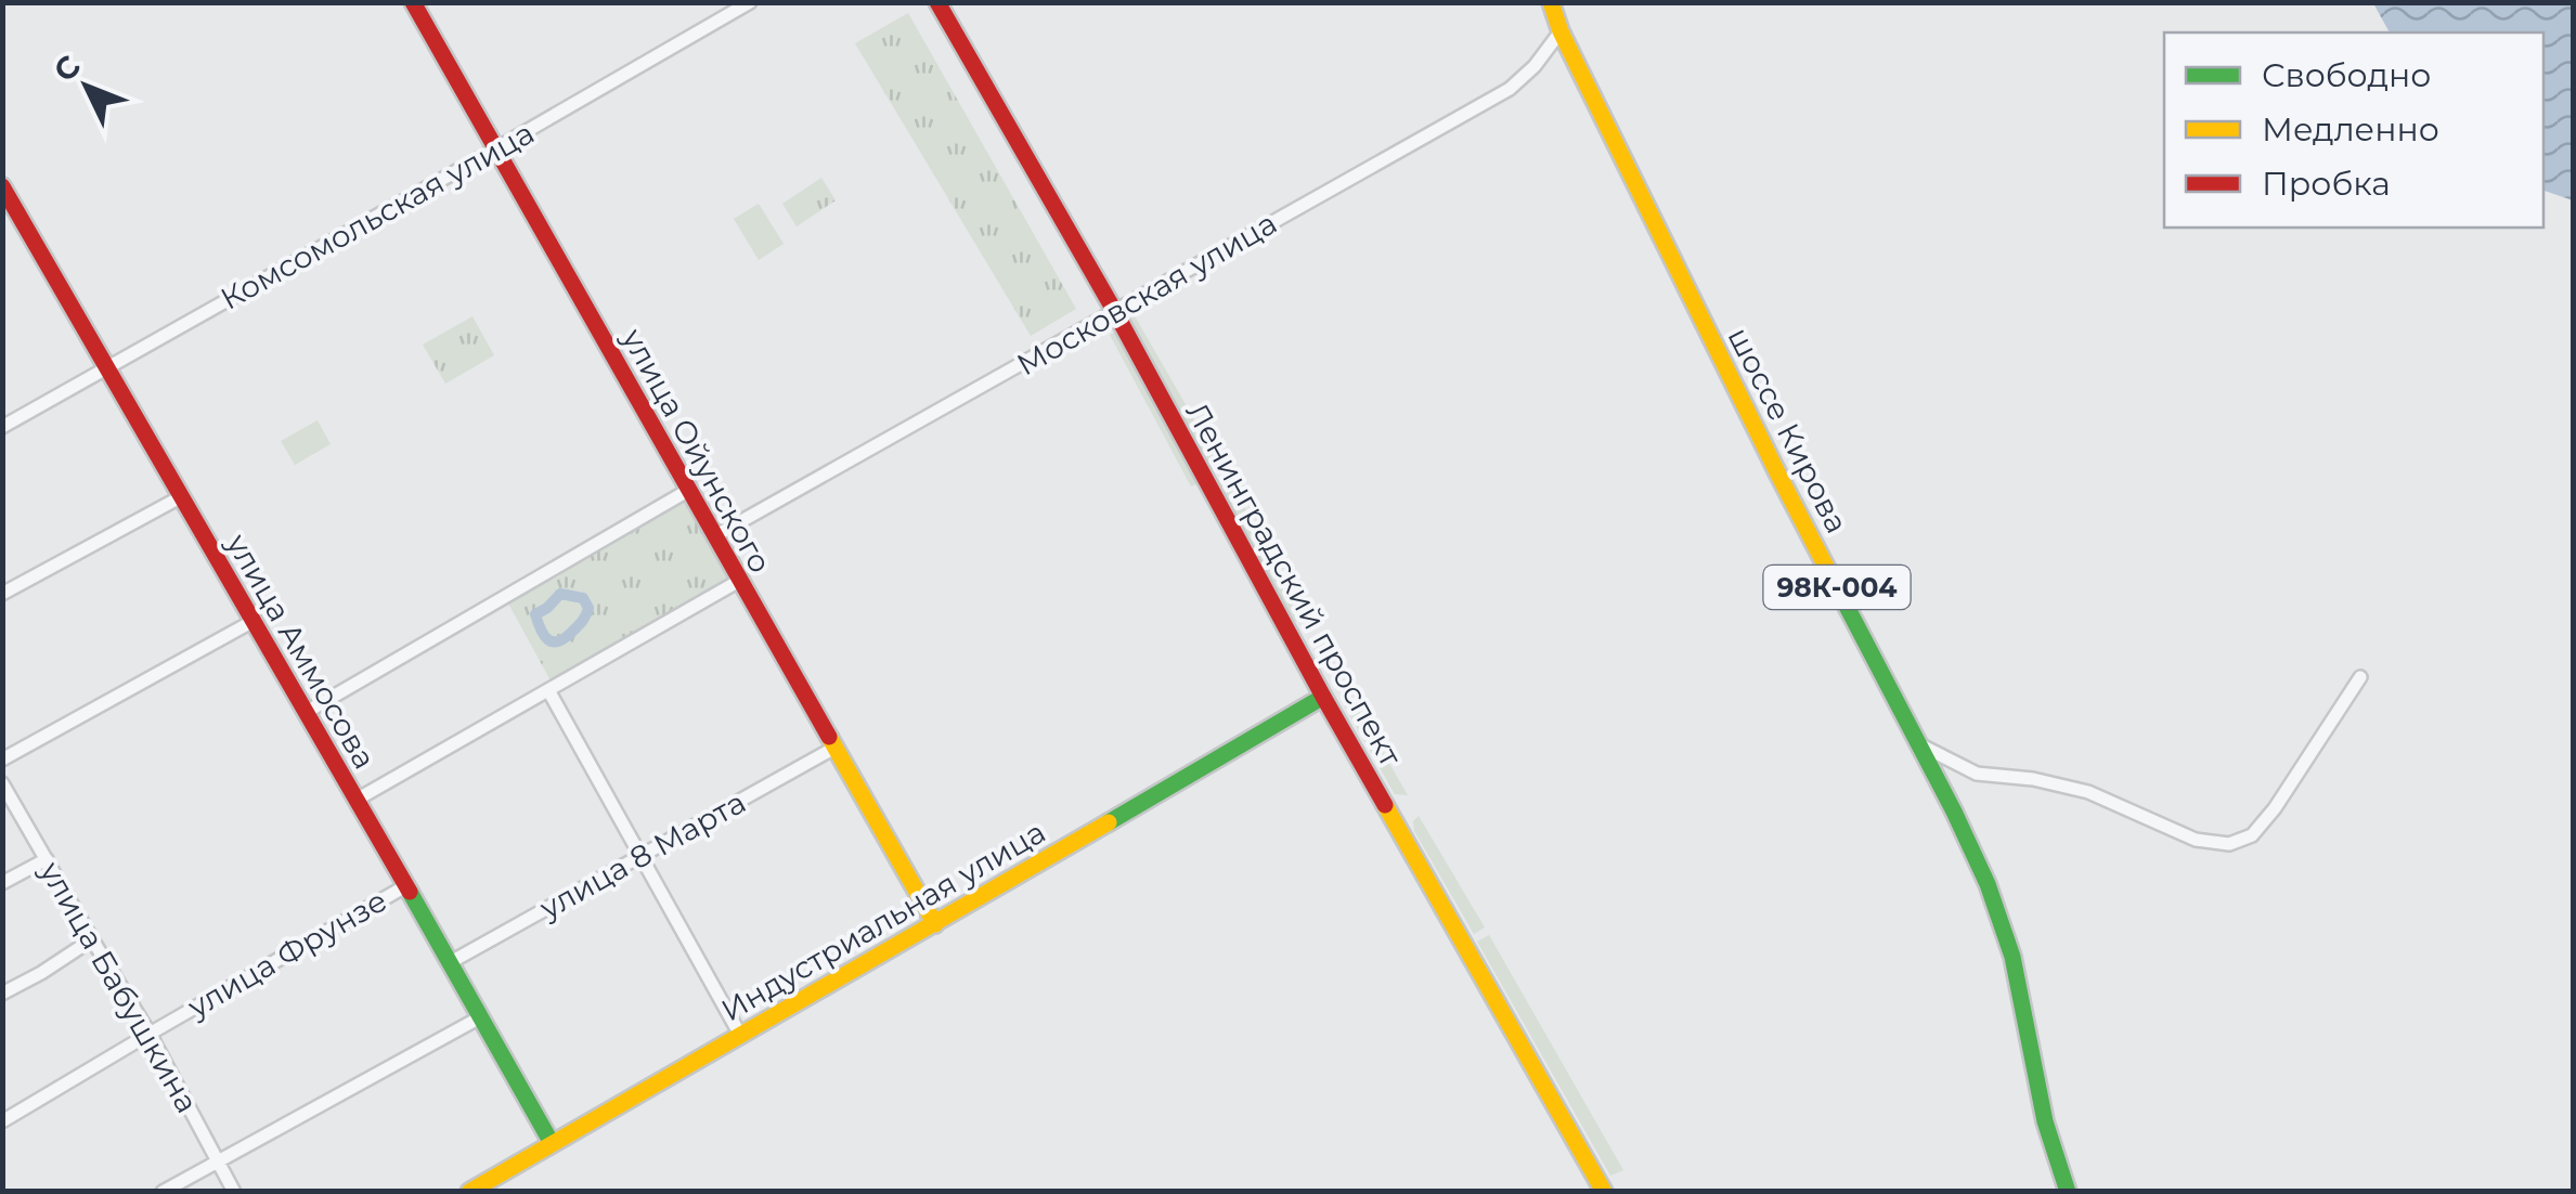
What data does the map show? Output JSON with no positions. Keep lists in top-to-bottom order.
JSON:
{
  "streets": {
    "main road": [
      "шоссе Кирова",
      "улица Ойунского",
      "Ленинградский проспект",
      "98К-004",
      "улица Аммосова",
      "Индустриальная улица"
    ],
    "street": [
      "Комсомольская улица",
      "Московская улица",
      "улица 8 Марта",
      "улица Фрунзе",
      "улица Бабушкина"
    ]
  },
  "crossings": [
    ["Комсомольская улица", "улица Ойунского"],
    ["Комсомольская улица", "улица Аммосова"],
    ["Московская улица", "шоссе Кирова"],
    ["Московская улица", "улица Ойунского"],
    ["Московская улица", "Ленинградский проспект"],
    ["улица Ойунского", "улица 8 Марта"],
    ["улица Ойунского", "Индустриальная улица"],
    ["Ленинградский проспект", "Индустриальная улица"],
    ["улица Аммосова", "улица 8 Марта"],
    ["улица Аммосова", "Индустриальная улица"],
    ["улица Аммосова", "улица Фрунзе"],
    ["улица Фрунзе", "улица Бабушкина"]
  ],
  "legend": ["Свободно", "Медленно", "Пробка"],
  "north": "top left"
}
